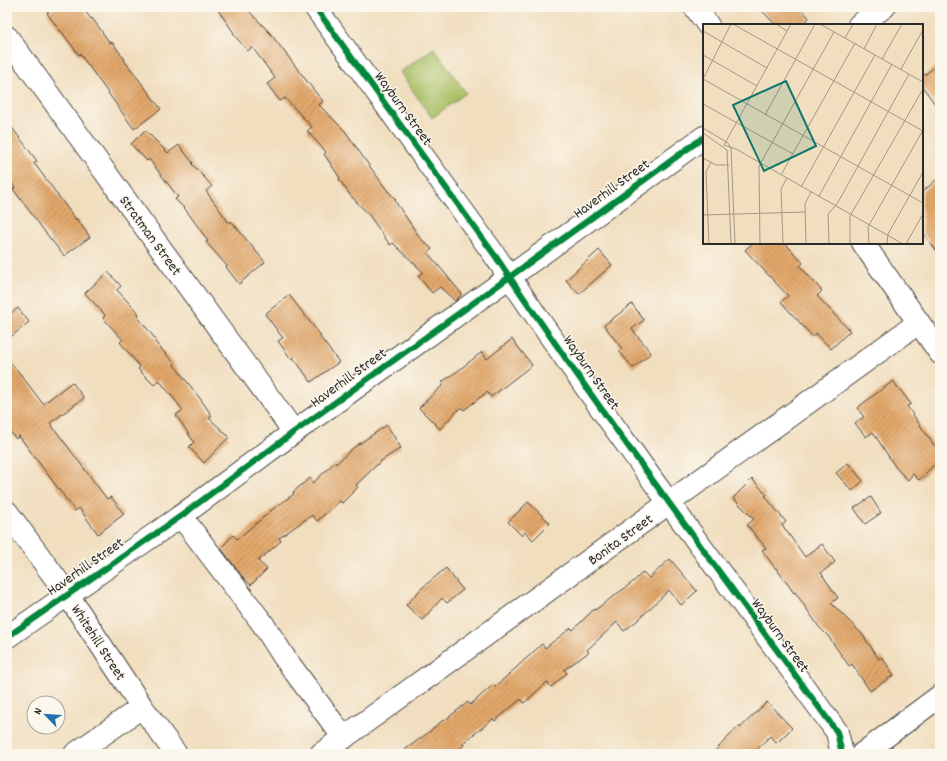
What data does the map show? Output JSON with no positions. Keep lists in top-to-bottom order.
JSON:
{
  "streets": {
    "street": [
      "Wayburn Street",
      "Haverhill Street",
      "Stratman Street",
      "Bonita Street",
      "Whitehill Street"
    ]
  },
  "crossings": [
    ["Wayburn Street", "Haverhill Street"],
    ["Wayburn Street", "Bonita Street"],
    ["Haverhill Street", "Stratman Street"],
    ["Haverhill Street", "Whitehill Street"]
  ],
  "north": "top left"
}
